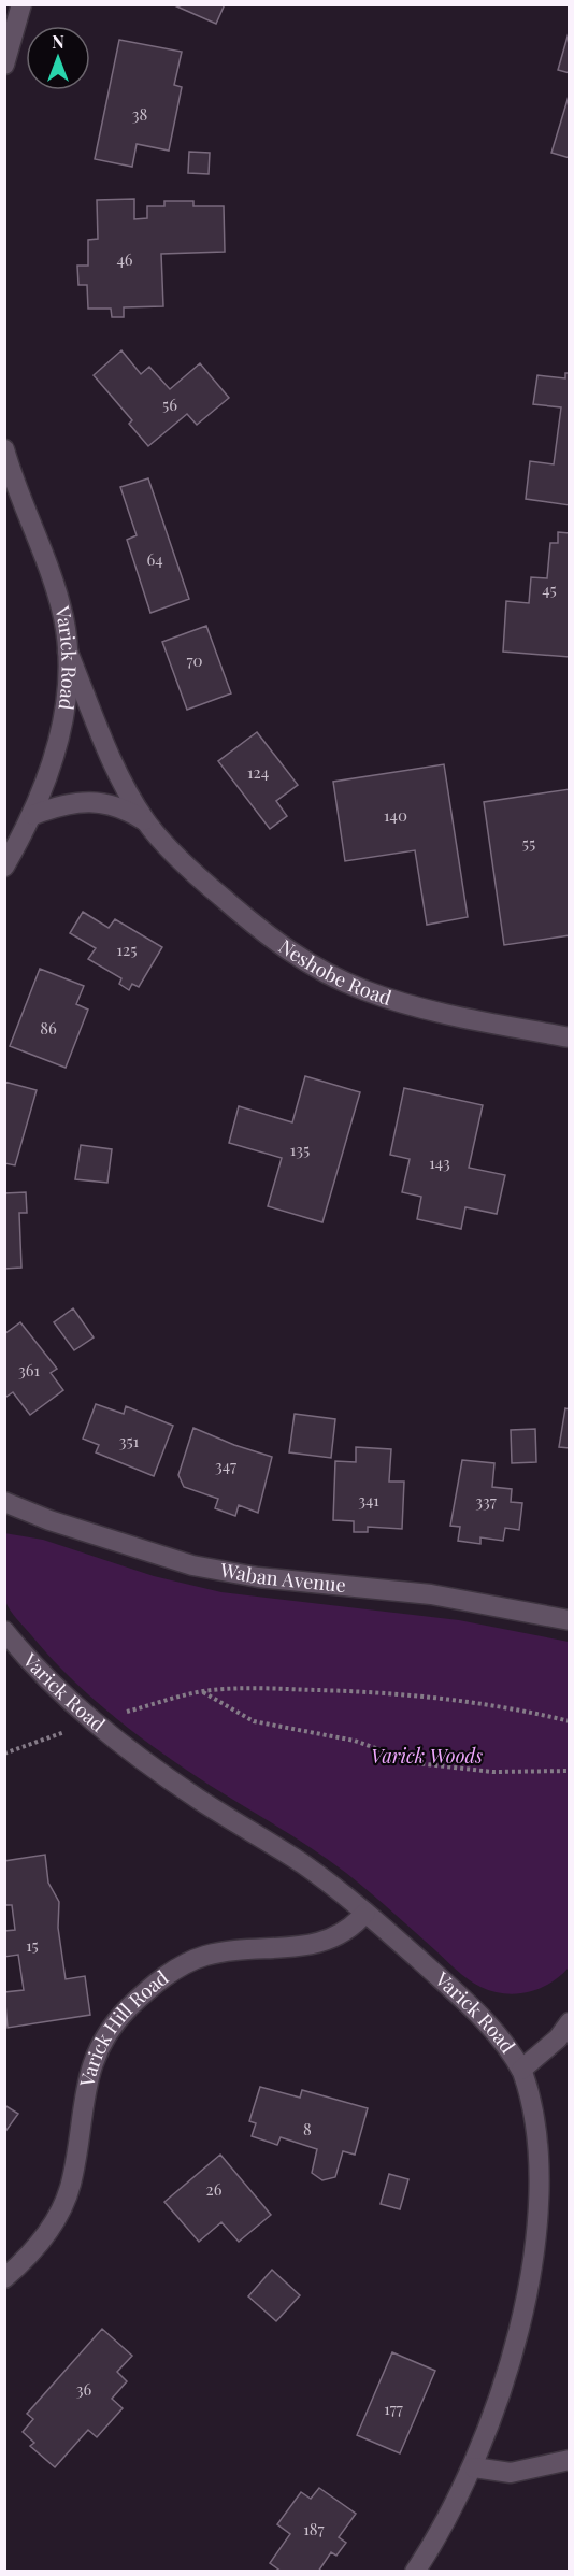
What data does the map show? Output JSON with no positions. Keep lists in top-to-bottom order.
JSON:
{
  "streets": {
    "street": [
      "Varick Road",
      "Neshobe Road",
      "Waban Avenue",
      "Varick Hill Road"
    ]
  },
  "crossings": [
    ["Varick Road", "Neshobe Road"],
    ["Varick Road", "Varick Hill Road"]
  ],
  "parks": ["Varick Woods"],
  "house_numbers": [
    "38",
    "46",
    "56",
    "64",
    "45",
    "70",
    "124",
    "140",
    "55",
    "125",
    "86",
    "135",
    "143",
    "361",
    "351",
    "347",
    "341",
    "337",
    "15",
    "8",
    "26",
    "36",
    "177",
    "187"
  ],
  "north": "top"
}
